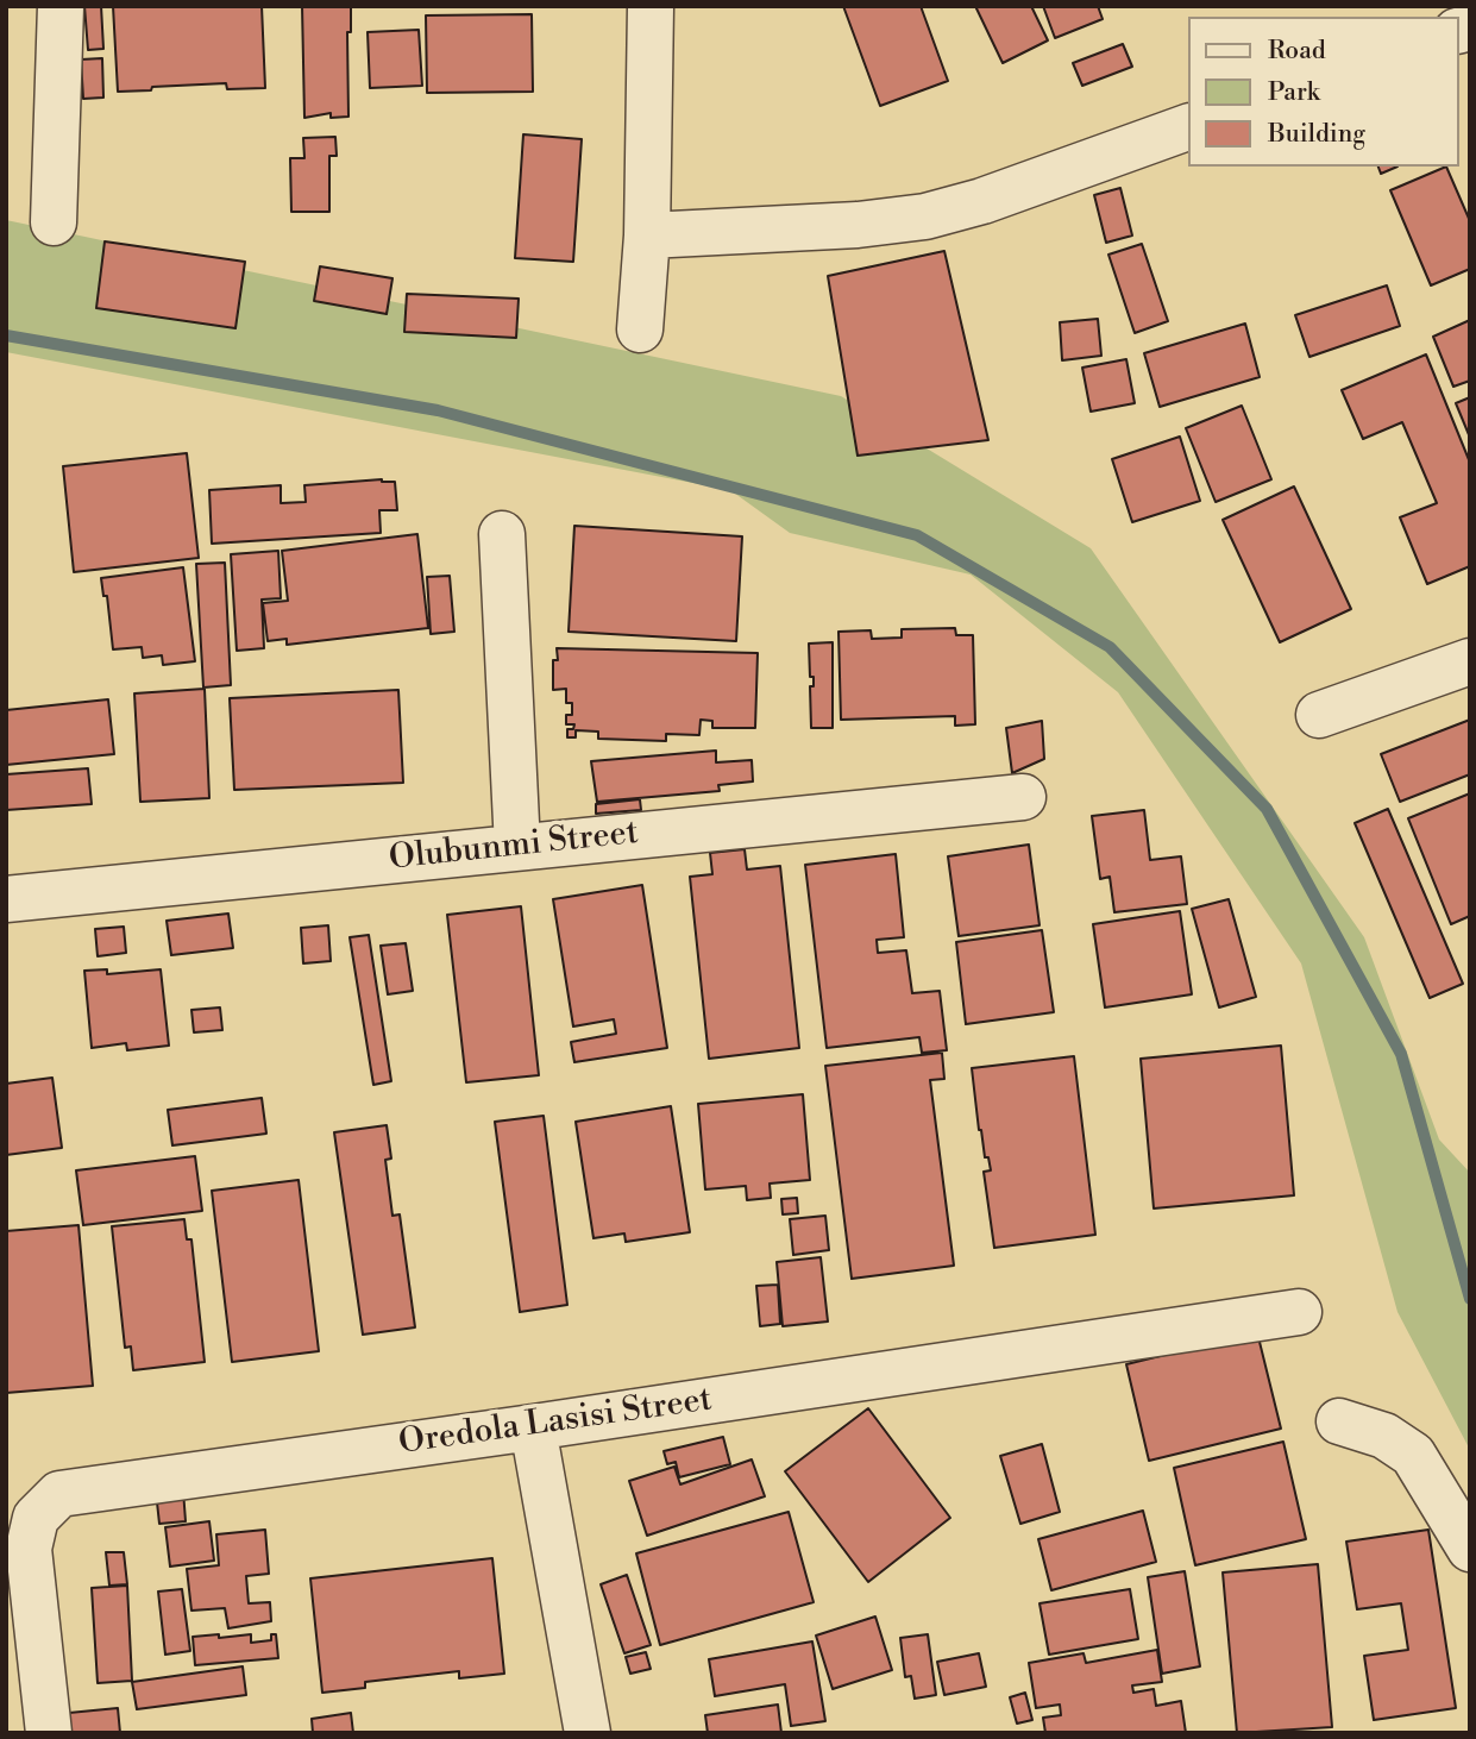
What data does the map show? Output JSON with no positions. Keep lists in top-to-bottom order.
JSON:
{
  "streets": {
    "street": ["Olubunmi Street", "Oredola Lasisi Street"]
  },
  "legend": ["Road", "Park", "Building"]
}
